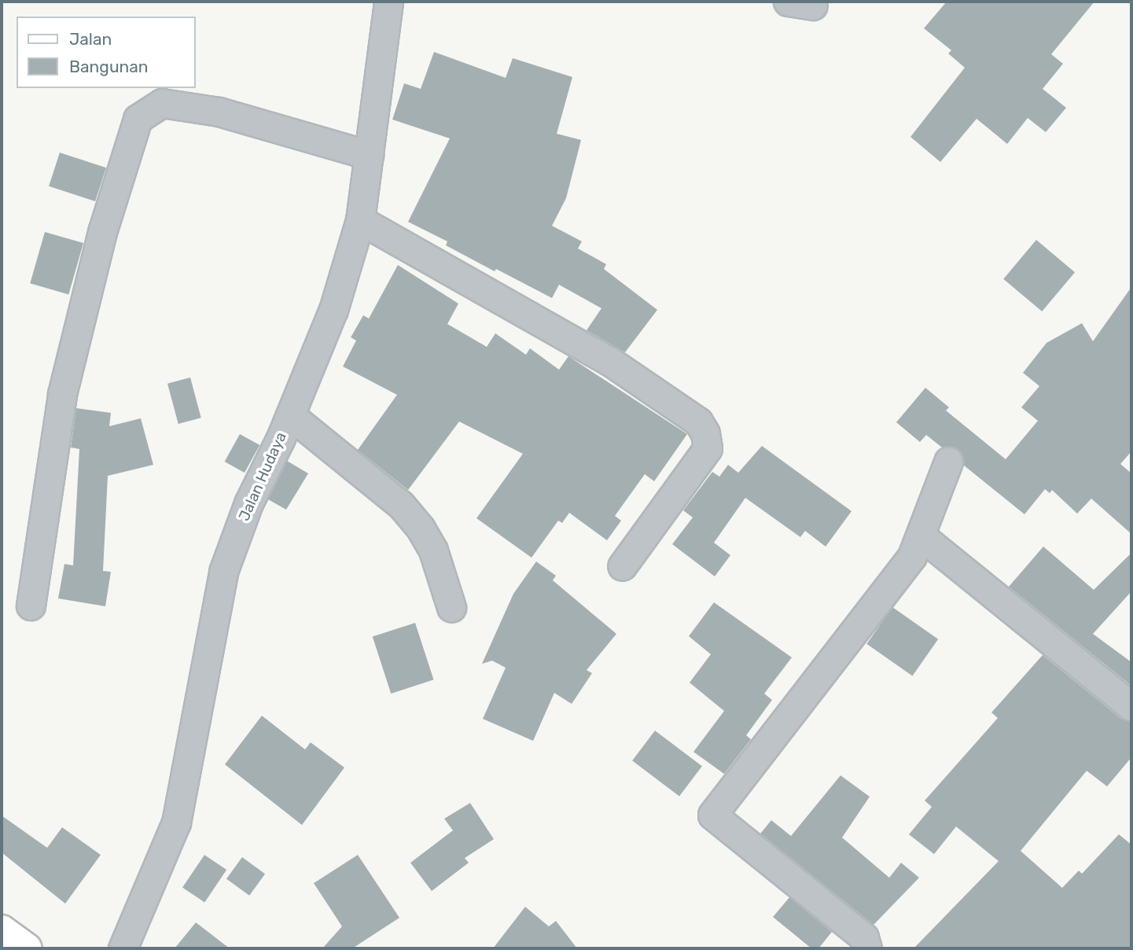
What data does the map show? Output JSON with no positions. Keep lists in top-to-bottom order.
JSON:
{
  "streets": {
    "street": ["Jalan Hudaya"]
  },
  "legend": ["Jalan", "Bangunan"]
}
